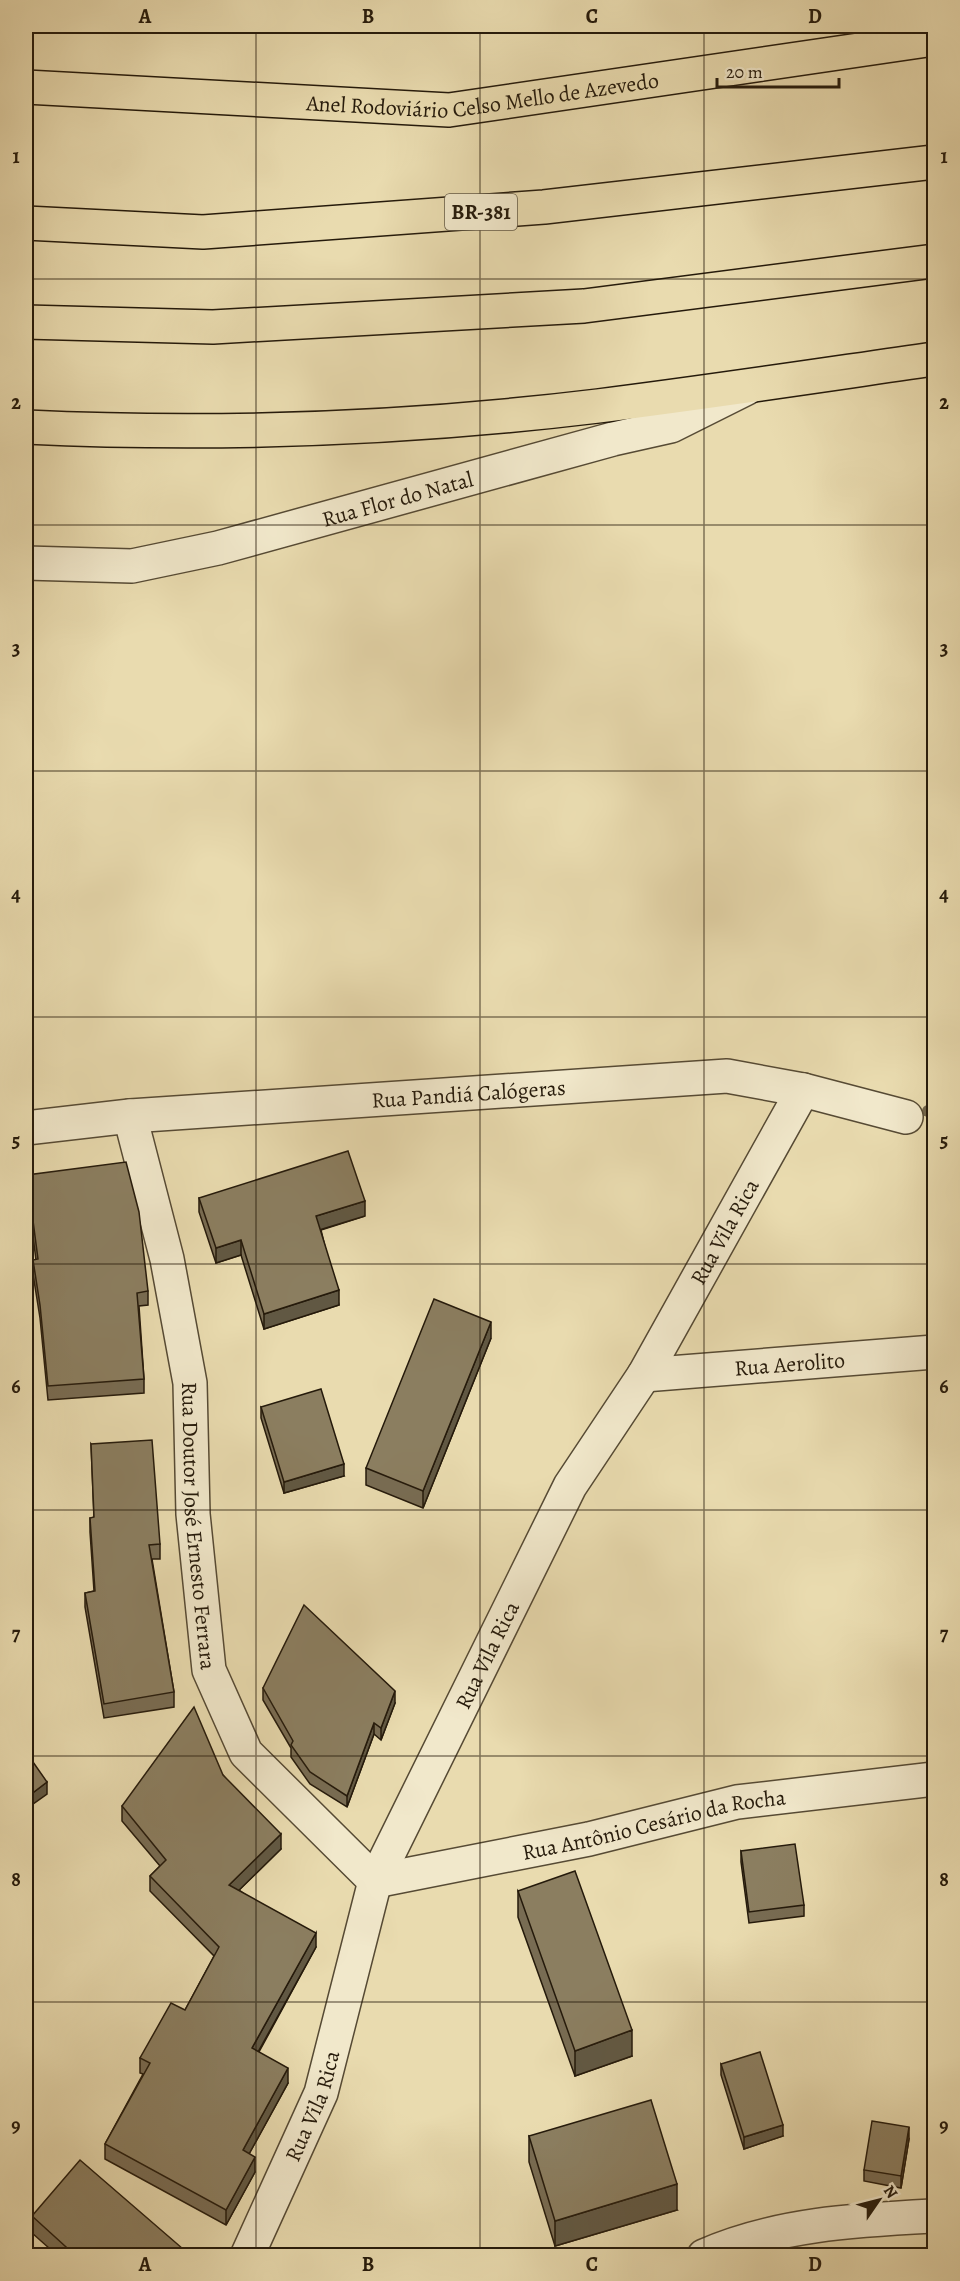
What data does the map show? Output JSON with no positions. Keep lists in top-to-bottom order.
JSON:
{
  "streets": {
    "main road": ["Anel Rodoviário Celso Mello de Azevedo", "BR-381"],
    "street": [
      "Rua Flor do Natal",
      "Rua Pandiá Calógeras",
      "Rua Vila Rica",
      "Rua Aerolito",
      "Rua Doutor José Ernesto Ferrara",
      "Rua Antônio Cesário da Rocha"
    ]
  },
  "crossings": [
    ["Rua Pandiá Calógeras", "Rua Vila Rica"],
    ["Rua Pandiá Calógeras", "Rua Doutor José Ernesto Ferrara"],
    ["Rua Vila Rica", "Rua Aerolito"],
    ["Rua Vila Rica", "Rua Doutor José Ernesto Ferrara"],
    ["Rua Vila Rica", "Rua Antônio Cesário da Rocha"],
    ["Rua Doutor José Ernesto Ferrara", "Rua Antônio Cesário da Rocha"]
  ],
  "scale_bar": "20 m",
  "north": "top right",
  "grid": {
    "columns": [
      "A",
      "B",
      "C",
      "D"
    ],
    "rows": [
      "1",
      "2",
      "3",
      "4",
      "5",
      "6",
      "7",
      "8",
      "9"
    ]
  }
}
